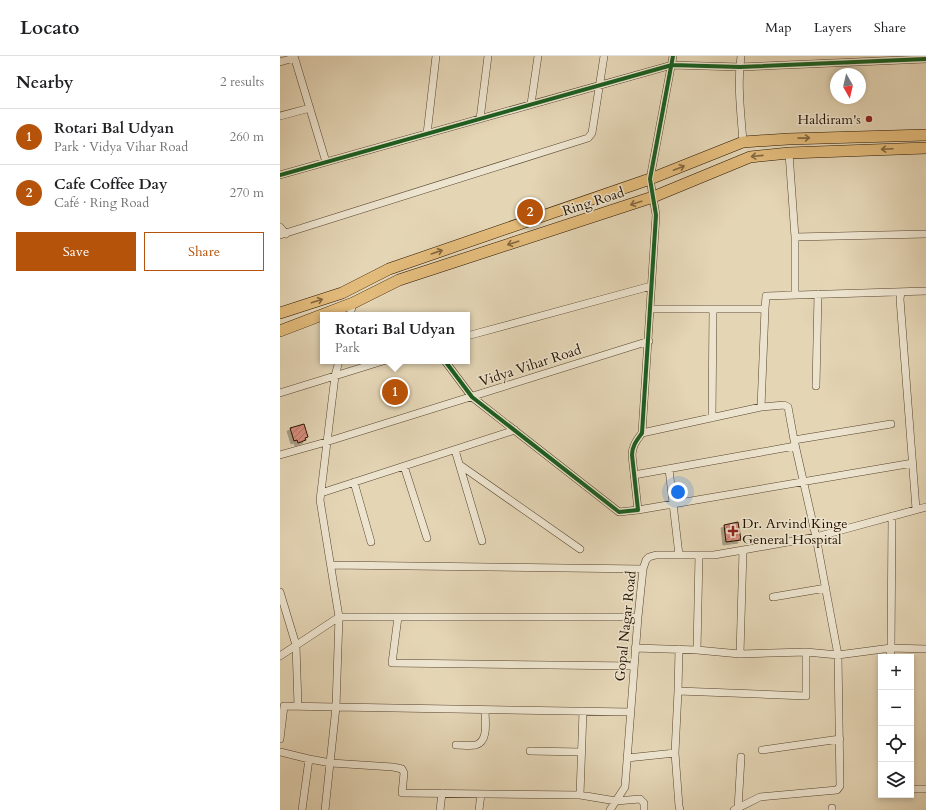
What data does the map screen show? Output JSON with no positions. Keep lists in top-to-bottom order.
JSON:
{
  "streets": {
    "main road": ["Ring Road"],
    "street": ["Vidya Vihar Road", "Gopal Nagar Road"]
  },
  "places": {
    "other": ["Haldiram's"],
    "health": ["Dr. Arvind Kinge General Hospital"]
  },
  "north": "bottom",
  "page": {
    "header": "Locato",
    "nav": ["Map", "Layers", "Share"],
    "heading": ["Nearby", "2 results"],
    "list": [
      {
        "mark": "1",
        "name": "Rotari Bal Udyan",
        "note": "Park · Vidya Vihar Road",
        "value": "260 m"
      },
      {
        "mark": "2",
        "name": "Cafe Coffee Day",
        "note": "Café · Ring Road",
        "value": "270 m"
      }
    ],
    "pins": ["2", "1"],
    "buttons": ["Save", "Share"],
    "popup": ["Rotari Bal Udyan", "Park"],
    "map_buttons": ["+", "−"]
  }
}
